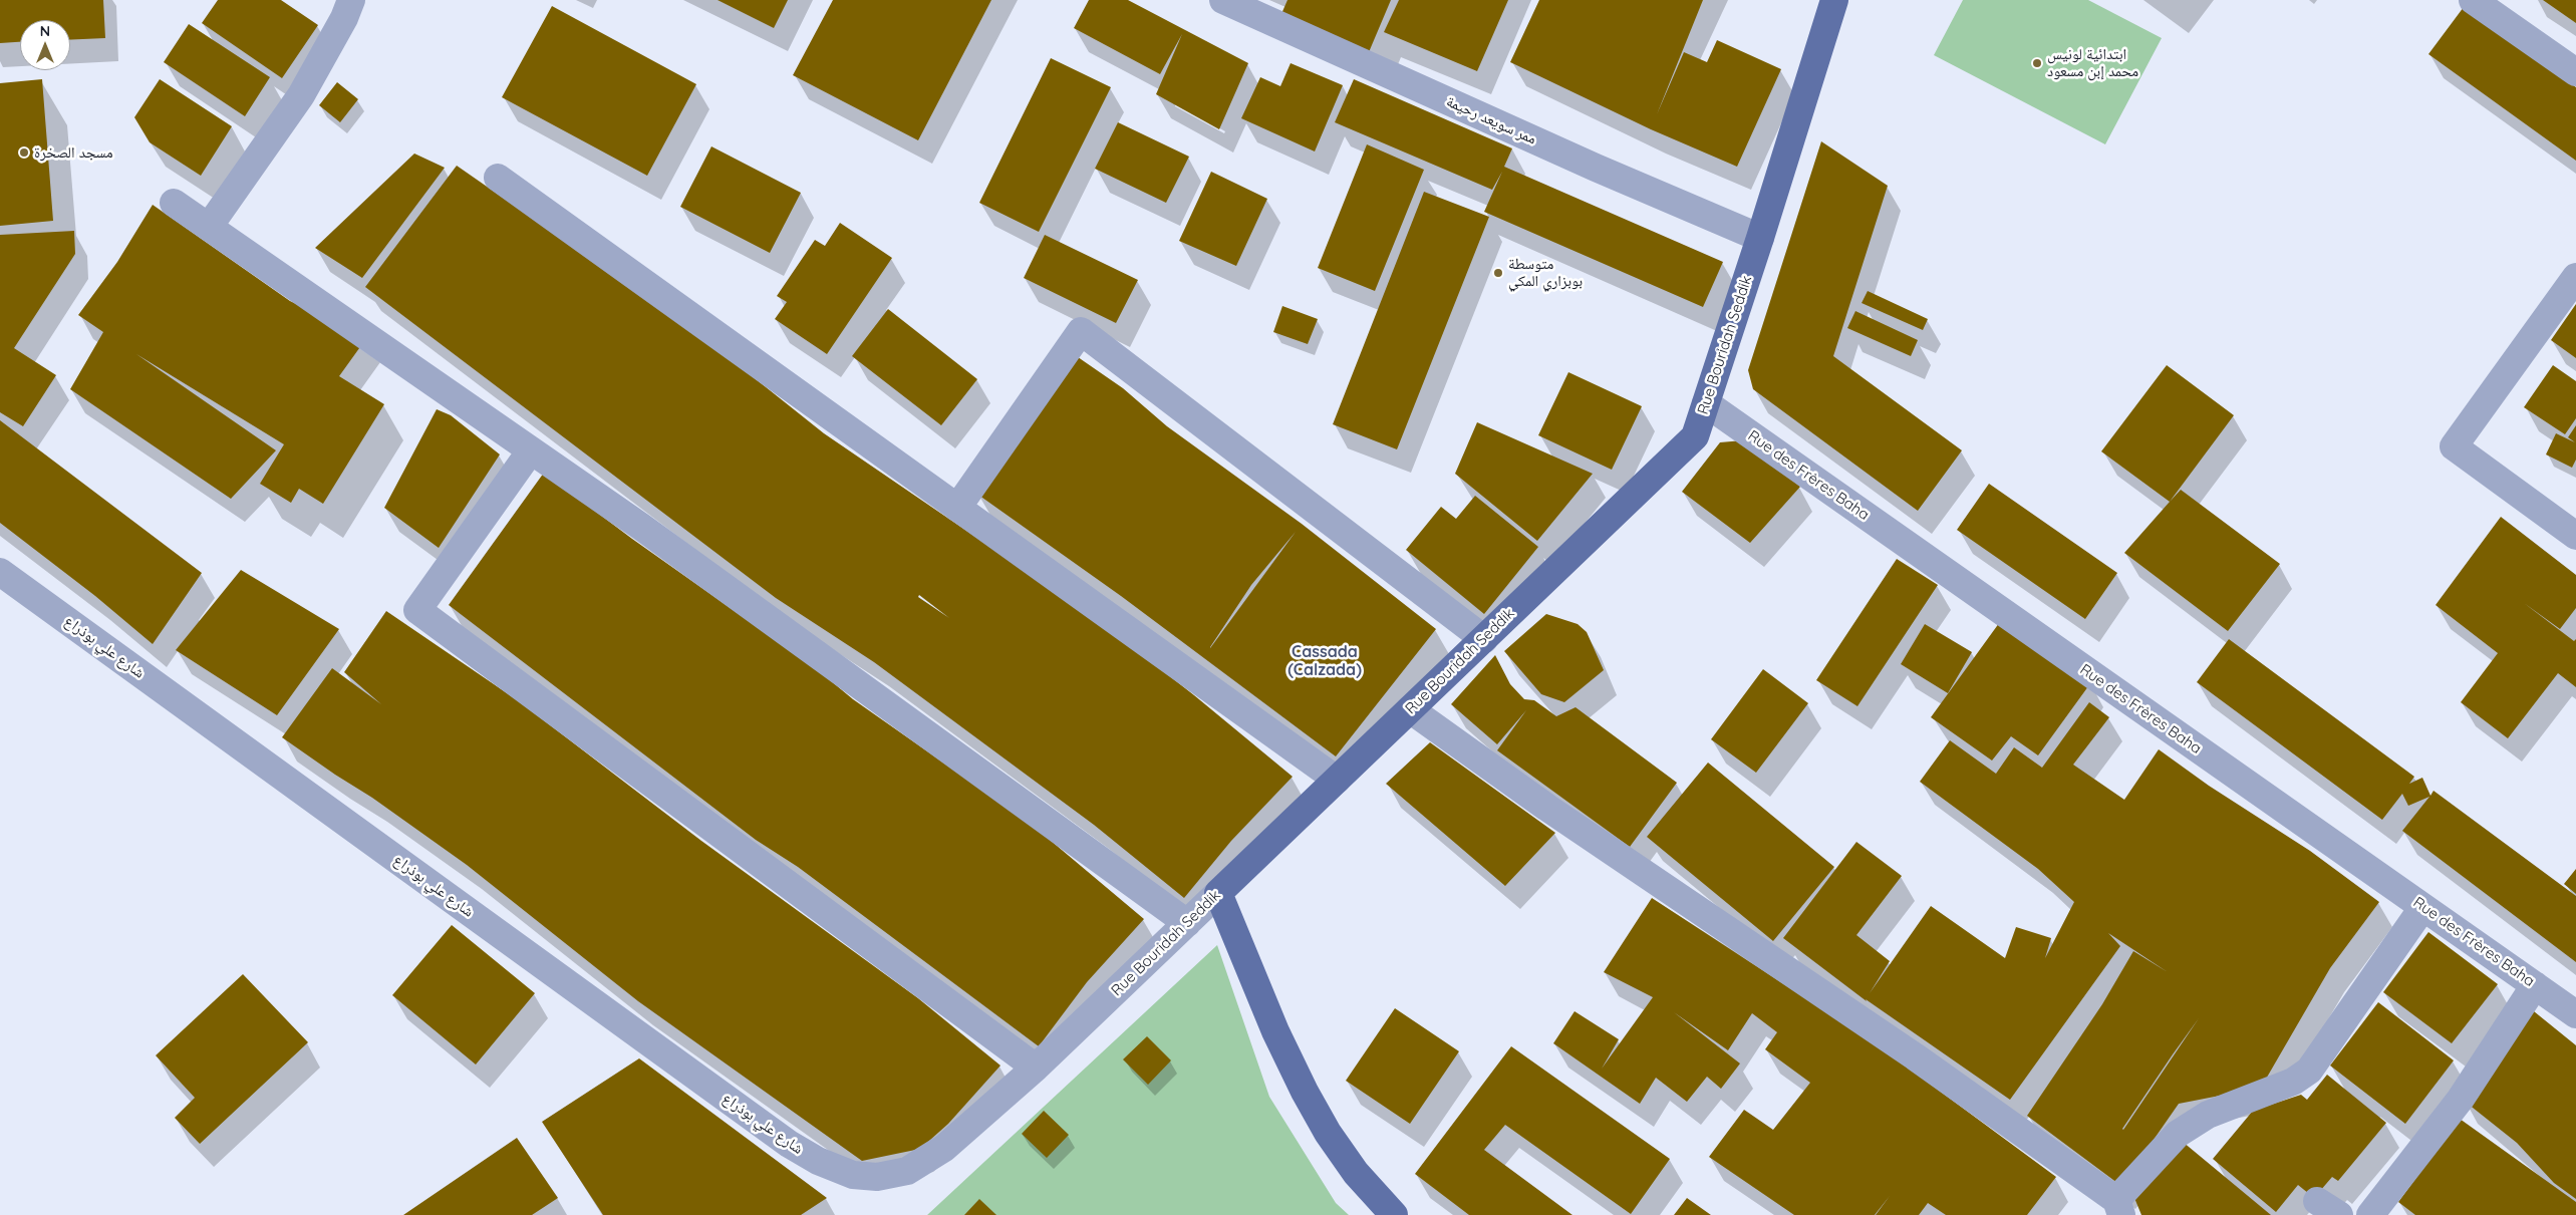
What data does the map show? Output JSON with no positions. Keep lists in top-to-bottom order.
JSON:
{
  "streets": {
    "main road": ["Rue Bouridah Seddik"],
    "street": ["ممر سويعد رحيمة", "Rue des Frères Baha", "شارع علي بوذراع"]
  },
  "crossings": [
    ["ممر سويعد رحيمة", "Rue Bouridah Seddik"],
    ["Rue Bouridah Seddik", "Rue des Frères Baha"],
    ["Rue Bouridah Seddik", "شارع علي بوذراع"]
  ],
  "districts": ["Cassada (Calzada)"],
  "places": ["ابتدائية لونيس محمد إبن مسعود", "مسجد الصخرة", "متوسطة بوبزاري المكي"],
  "north": "top"
}
